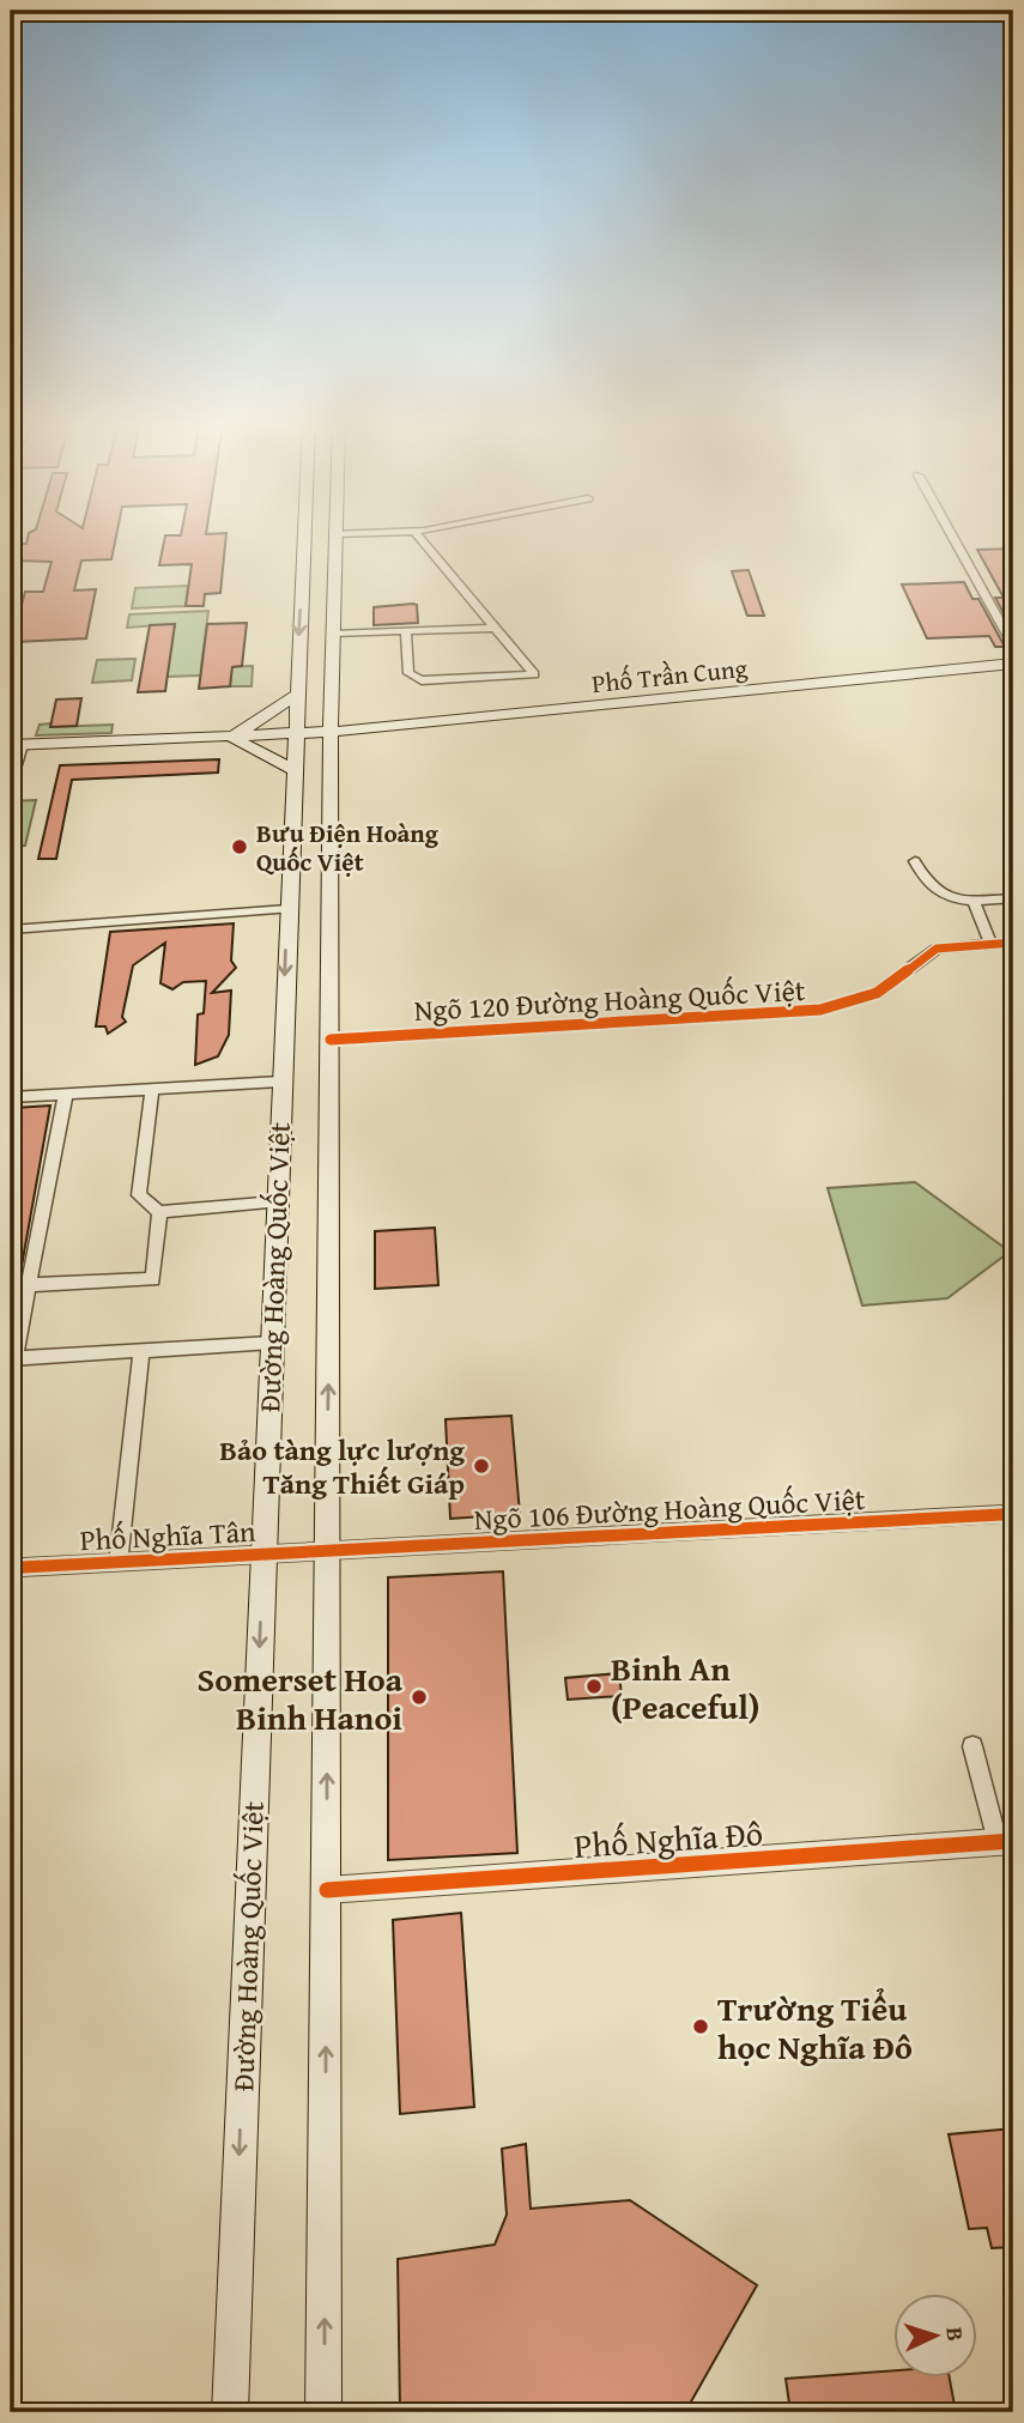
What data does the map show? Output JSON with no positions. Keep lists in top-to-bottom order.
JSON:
{
  "streets": {
    "main road": ["Phố Trần Cung", "Đường Hoàng Quốc Việt"],
    "street": [
      "Ngõ 120 Đường Hoàng Quốc Việt",
      "Ngõ 106 Đường Hoàng Quốc Việt",
      "Phố Nghĩa Tân",
      "Phố Nghĩa Đô"
    ]
  },
  "crossings": [
    ["Phố Trần Cung", "Đường Hoàng Quốc Việt"],
    ["Ngõ 120 Đường Hoàng Quốc Việt", "Đường Hoàng Quốc Việt"],
    ["Đường Hoàng Quốc Việt", "Ngõ 106 Đường Hoàng Quốc Việt"],
    ["Đường Hoàng Quốc Việt", "Phố Nghĩa Tân"],
    ["Đường Hoàng Quốc Việt", "Phố Nghĩa Đô"],
    ["Ngõ 106 Đường Hoàng Quốc Việt", "Phố Nghĩa Tân"]
  ],
  "places": [
    "Bưu Điện Hoàng Quốc Việt",
    "Bảo tàng lực lượng Tăng Thiết Giáp",
    "Binh An (Peaceful)",
    "Somerset Hoa Binh Hanoi",
    "Trường Tiểu học Nghĩa Đô"
  ],
  "north": "right"
}
